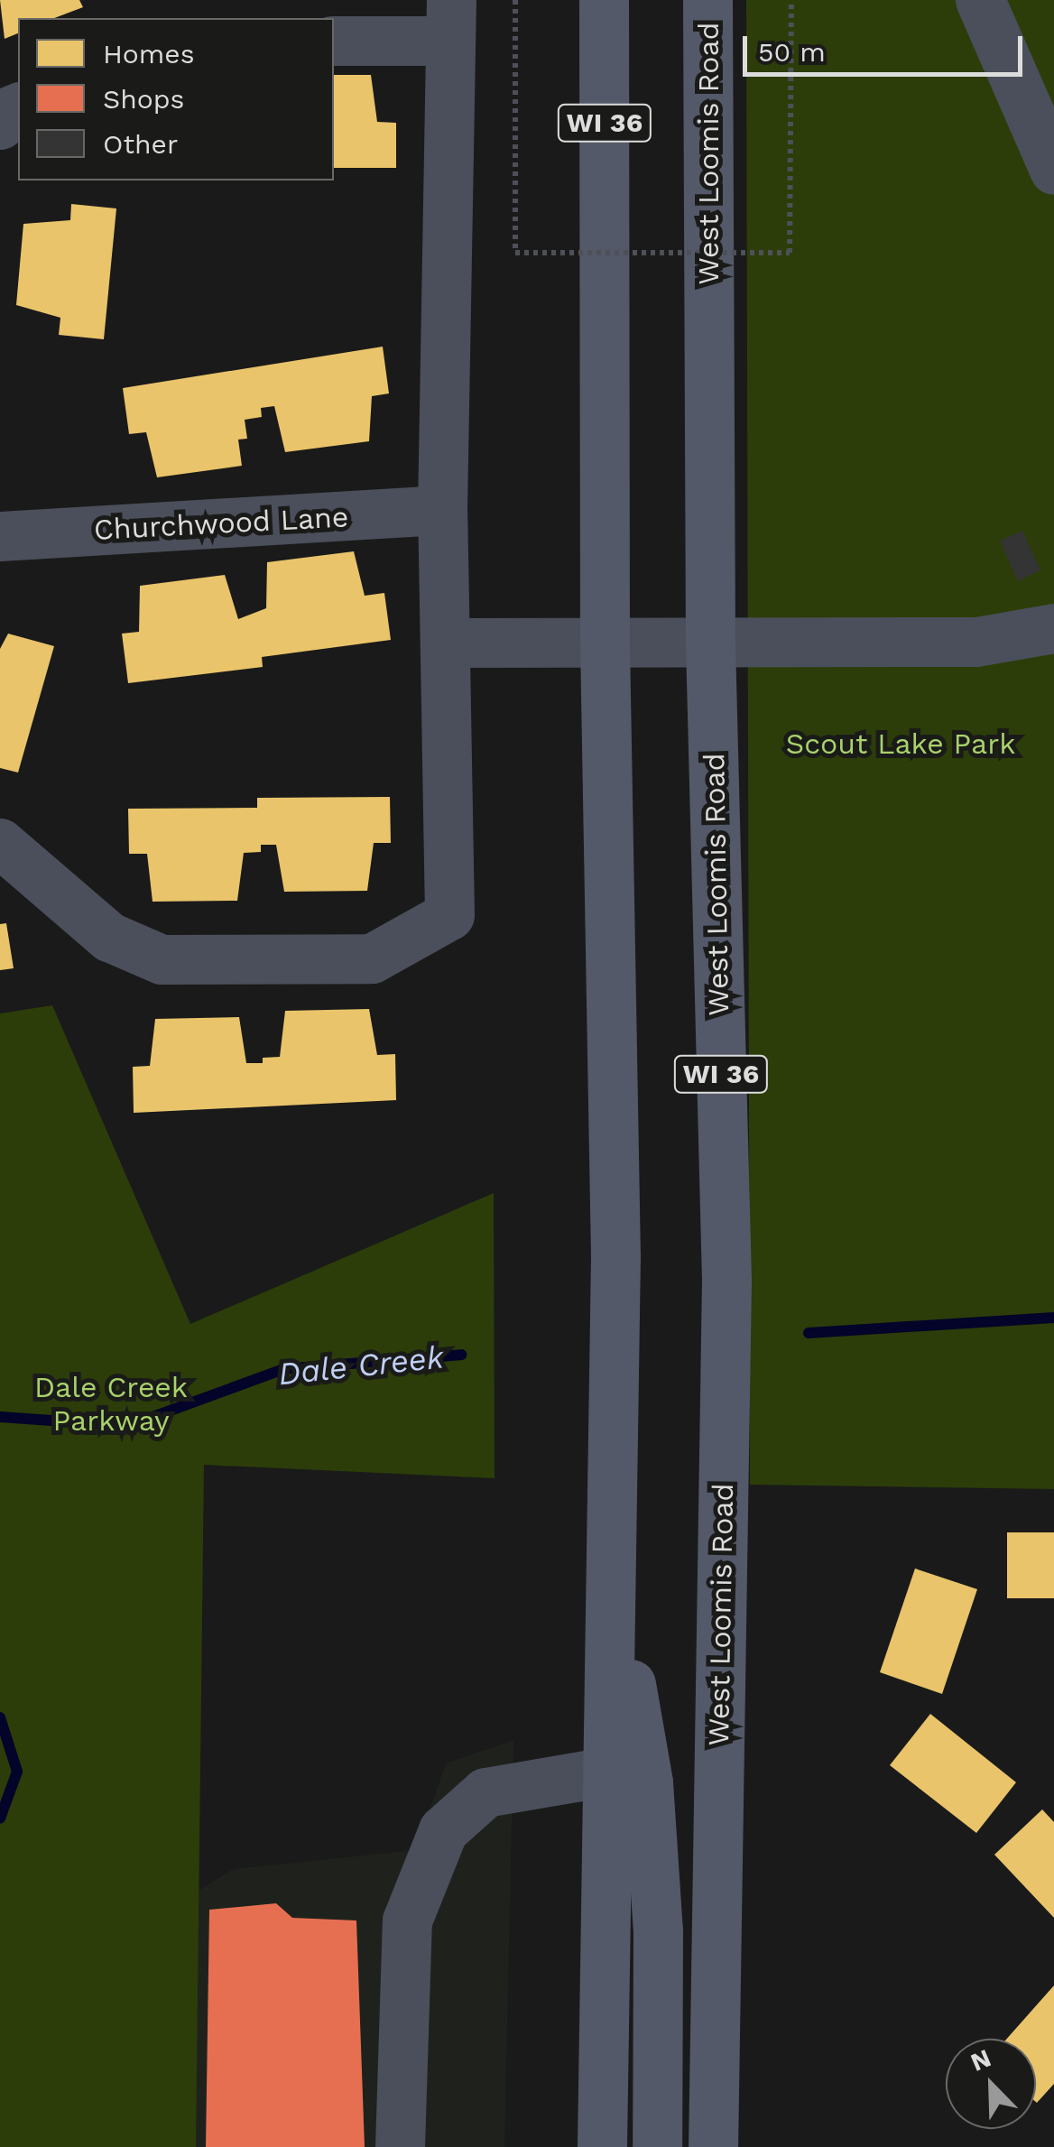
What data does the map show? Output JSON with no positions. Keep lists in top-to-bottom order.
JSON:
{
  "streets": {
    "main road": ["WI 36", "West Loomis Road"],
    "street": ["Churchwood Lane"]
  },
  "water": ["Dale Creek"],
  "parks": ["Scout Lake Park", "Dale Creek Parkway"],
  "legend": ["Homes", "Shops", "Other"],
  "scale_bar": "50 m",
  "north": "top left"
}
